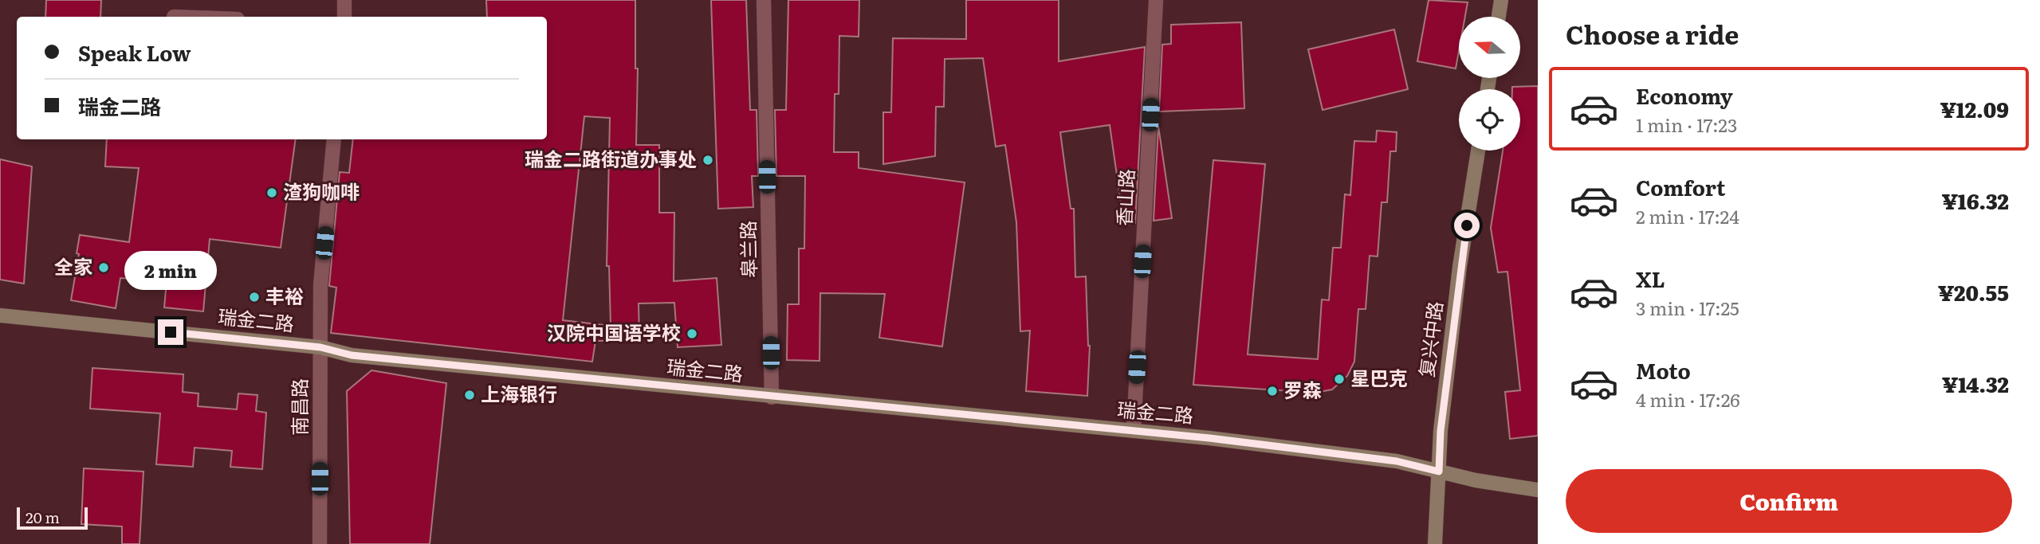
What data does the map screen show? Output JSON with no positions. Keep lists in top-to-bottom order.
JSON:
{
  "streets": {
    "main road": ["瑞金二路", "复兴中路"],
    "street": ["香山路", "皋兰路", "南昌路"]
  },
  "crossings": [
    ["香山路", "瑞金二路"],
    ["皋兰路", "瑞金二路"],
    ["瑞金二路", "复兴中路"],
    ["瑞金二路", "南昌路"]
  ],
  "places": [
    "瑞金二路街道办事处",
    "渣狗咖啡",
    "全家",
    "丰裕",
    "汉院中国语学校",
    "星巴克",
    "罗森",
    "上海银行"
  ],
  "scale_bar": "20 m",
  "north": "left",
  "page": {
    "heading": "Choose a ride",
    "banner": ["Speak Low", "瑞金二路"],
    "list": [
      {
        "name": "Economy",
        "note": "1 min · 17:23",
        "value": "¥12.09"
      },
      {
        "name": "Comfort",
        "note": "2 min · 17:24",
        "value": "¥16.32"
      },
      {
        "name": "XL",
        "note": "3 min · 17:25",
        "value": "¥20.55"
      },
      {
        "name": "Moto",
        "note": "4 min · 17:26",
        "value": "¥14.32"
      }
    ],
    "bubble": "2 min",
    "buttons": "Confirm",
    "scale": "20 m"
  }
}
